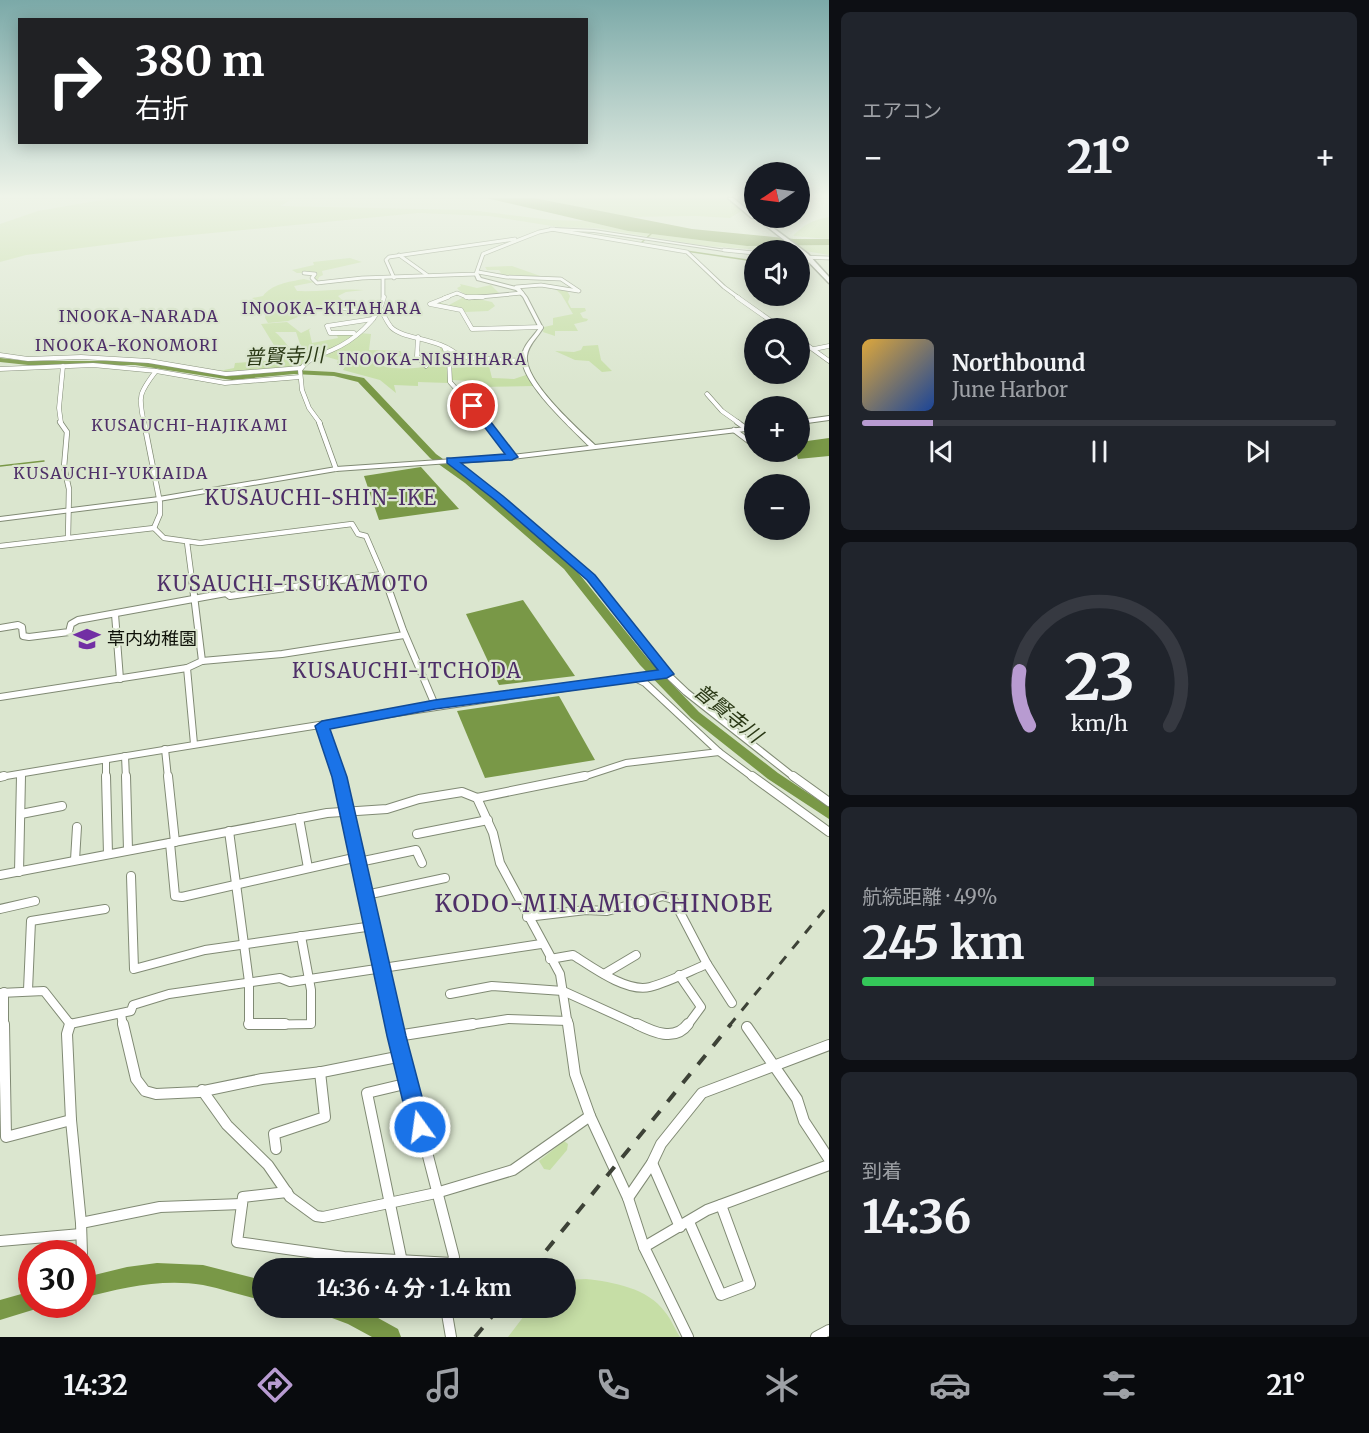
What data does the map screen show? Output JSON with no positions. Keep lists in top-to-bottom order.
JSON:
{
  "districts": [
    "INOOKA-KITAHARA",
    "INOOKA-NARADA",
    "INOOKA-KONOMORI",
    "INOOKA-NISHIHARA",
    "KUSAUCHI-HAJIKAMI",
    "KUSAUCHI-YUKIAIDA",
    "KUSAUCHI-SHIN-IKE",
    "KUSAUCHI-TSUKAMOTO",
    "KUSAUCHI-ITCHODA",
    "KODO-MINAMIOCHINOBE"
  ],
  "water": ["普賢寺川"],
  "places": {
    "school or university": ["草内幼稚園"]
  },
  "north": "left",
  "page": {
    "tile": [
      "エアコン",
      ["航続距離 · 49%", "245 km"],
      ["到着", "14:36"]
    ],
    "turn": ["380 m", "右折"],
    "heat": ["−", "21°", "+"],
    "map_buttons": ["+", "−"],
    "song": ["Northbound", "June Harbor"],
    "limit": "30",
    "trip": "14:36 · 4 分 · 1.4 km",
    "tabs": ["14:32", "21°"],
    "gauge": ["23", "km/h"]
  }
}
